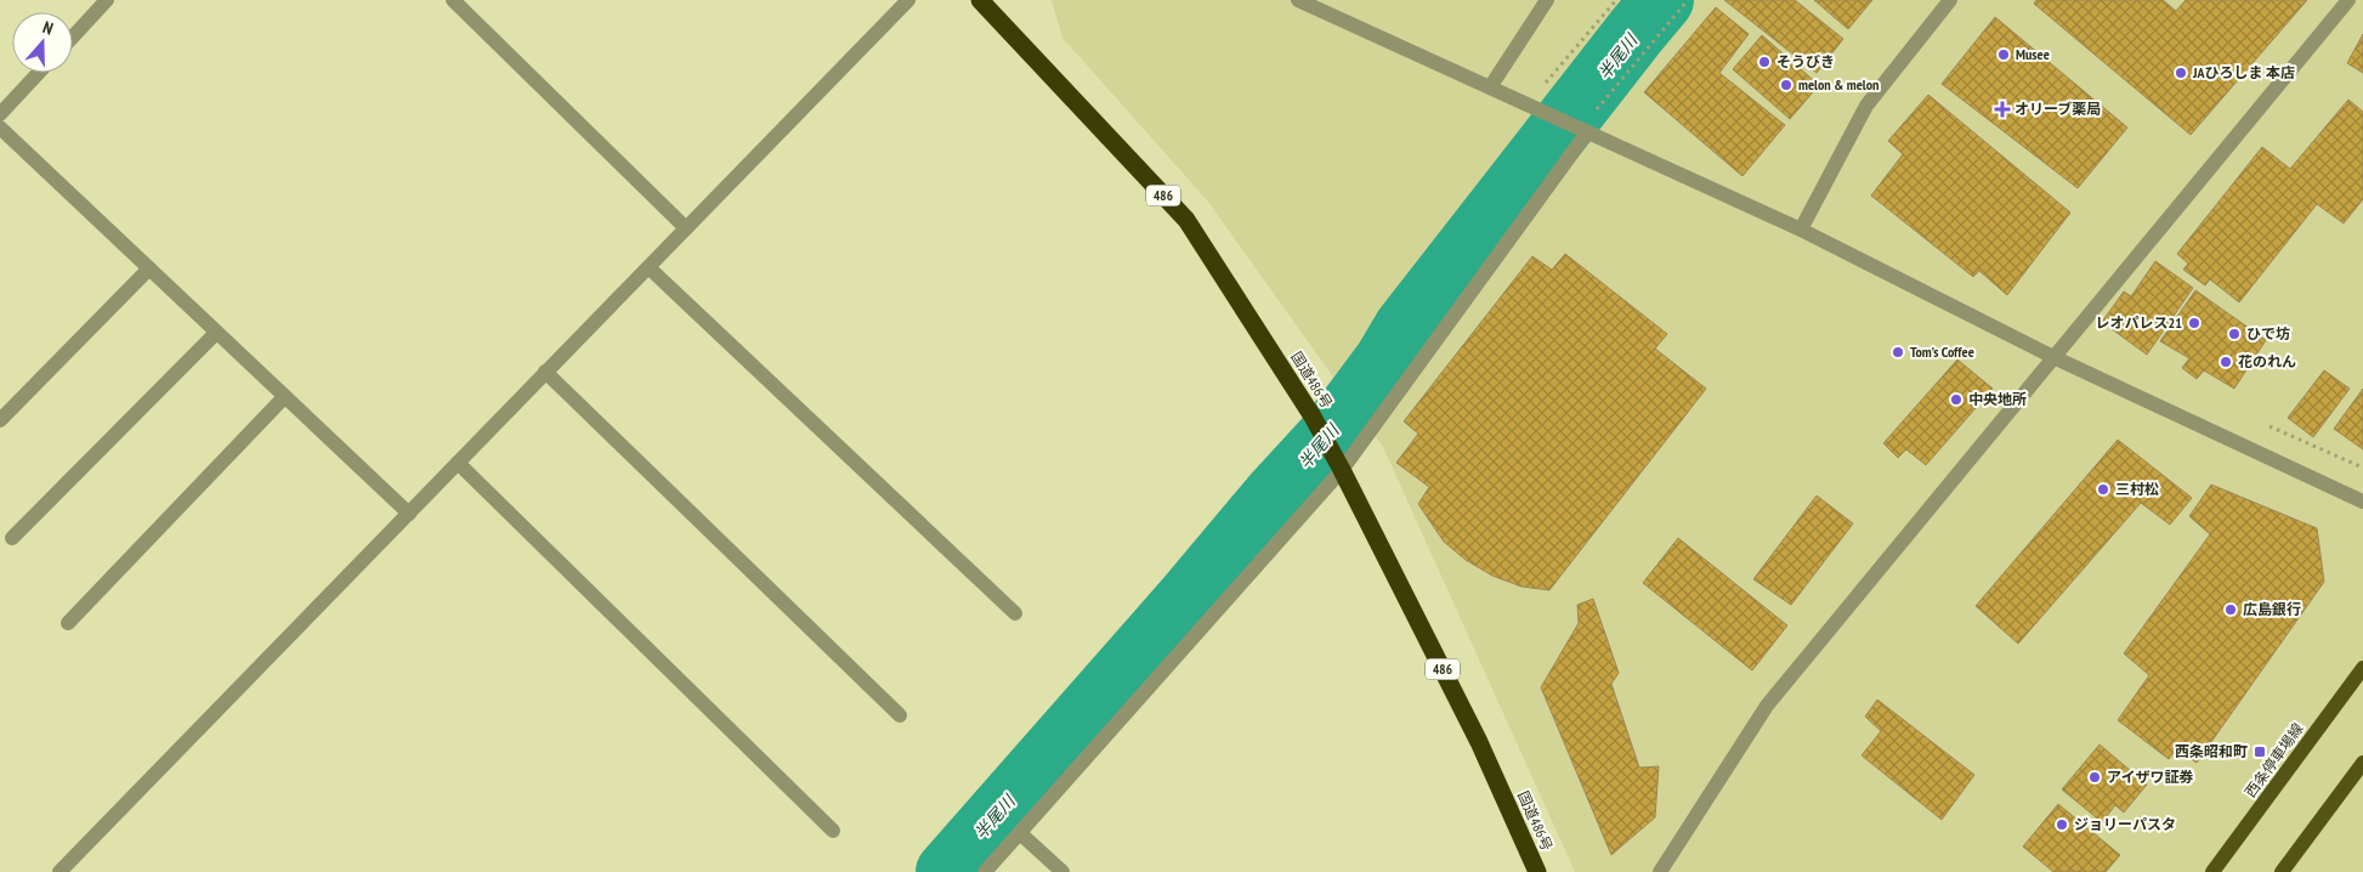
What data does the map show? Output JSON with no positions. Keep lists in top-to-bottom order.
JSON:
{
  "streets": {
    "highway": ["486", "国道486号"],
    "main road": ["西条停車場線"]
  },
  "water": ["半尾川"],
  "places": {
    "other": [
      "Musee",
      "そうびき",
      "JAひろしま 本店",
      "melon & melon",
      "レオパレス21",
      "ひで坊",
      "Tom’s Coffee",
      "花のれん",
      "中央地所",
      "三村松",
      "広島銀行",
      "アイザワ証券",
      "ジョリーパスタ"
    ],
    "health": ["オリーブ薬局"],
    "transit": ["西条昭和町"]
  },
  "north": "top"
}
